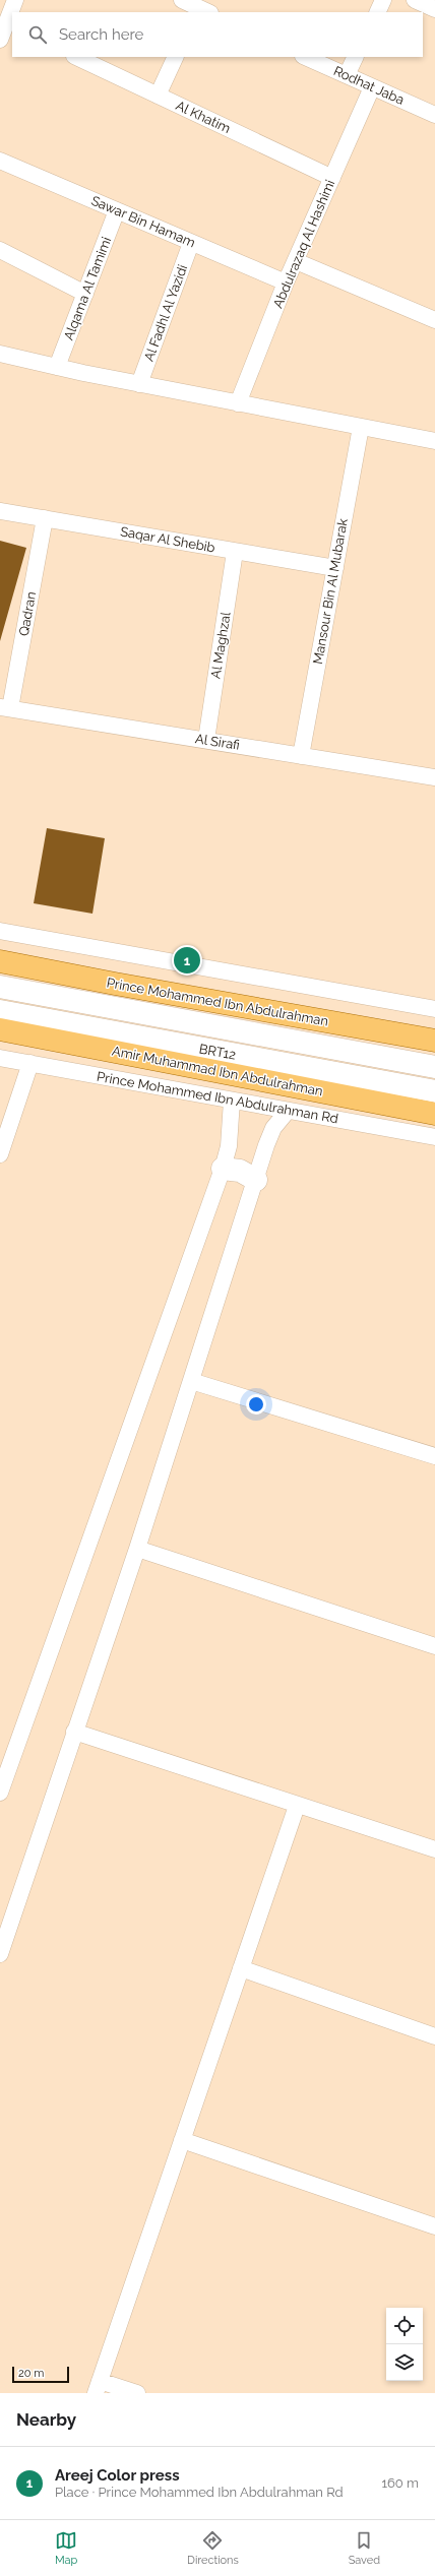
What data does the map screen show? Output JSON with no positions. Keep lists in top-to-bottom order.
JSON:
{
  "streets": {
    "main road": ["Prince Mohammed Ibn Abdulrahman", "BRT12", "Amir Muhammad Ibn Abdulrahman"],
    "street": [
      "Rodhat Jaba",
      "Al Khatim",
      "Sawar Bin Hamam",
      "Abdulrazaq Al Hashimi",
      "Alqama Al Tamimi",
      "Al Fadhl Al Yazidi",
      "Saqar Al Shebib",
      "Mansour Bin Al Mubarak",
      "Qadran",
      "Al Maghzal",
      "Al Sirafi",
      "Prince Mohammed Ibn Abdulrahman Rd"
    ]
  },
  "crossings": [
    ["Rodhat Jaba", "Abdulrazaq Al Hashimi"],
    ["Al Khatim", "Abdulrazaq Al Hashimi"],
    ["Sawar Bin Hamam", "Abdulrazaq Al Hashimi"],
    ["Sawar Bin Hamam", "Alqama Al Tamimi"],
    ["Sawar Bin Hamam", "Al Fadhl Al Yazidi"],
    ["Saqar Al Shebib", "Mansour Bin Al Mubarak"],
    ["Saqar Al Shebib", "Qadran"],
    ["Saqar Al Shebib", "Al Maghzal"],
    ["Mansour Bin Al Mubarak", "Al Sirafi"],
    ["Qadran", "Al Sirafi"],
    ["Al Maghzal", "Al Sirafi"]
  ],
  "scale_bar": "20 m",
  "page": {
    "search": "Search here",
    "pins": "1",
    "scale": "20 m",
    "heading": "Nearby",
    "list": [
      {
        "mark": "1",
        "name": "Areej Color press",
        "note": "Place · Prince Mohammed Ibn Abdulrahman Rd",
        "value": "160 m"
      }
    ],
    "nav": ["Map", "Directions", "Saved"]
  }
}
